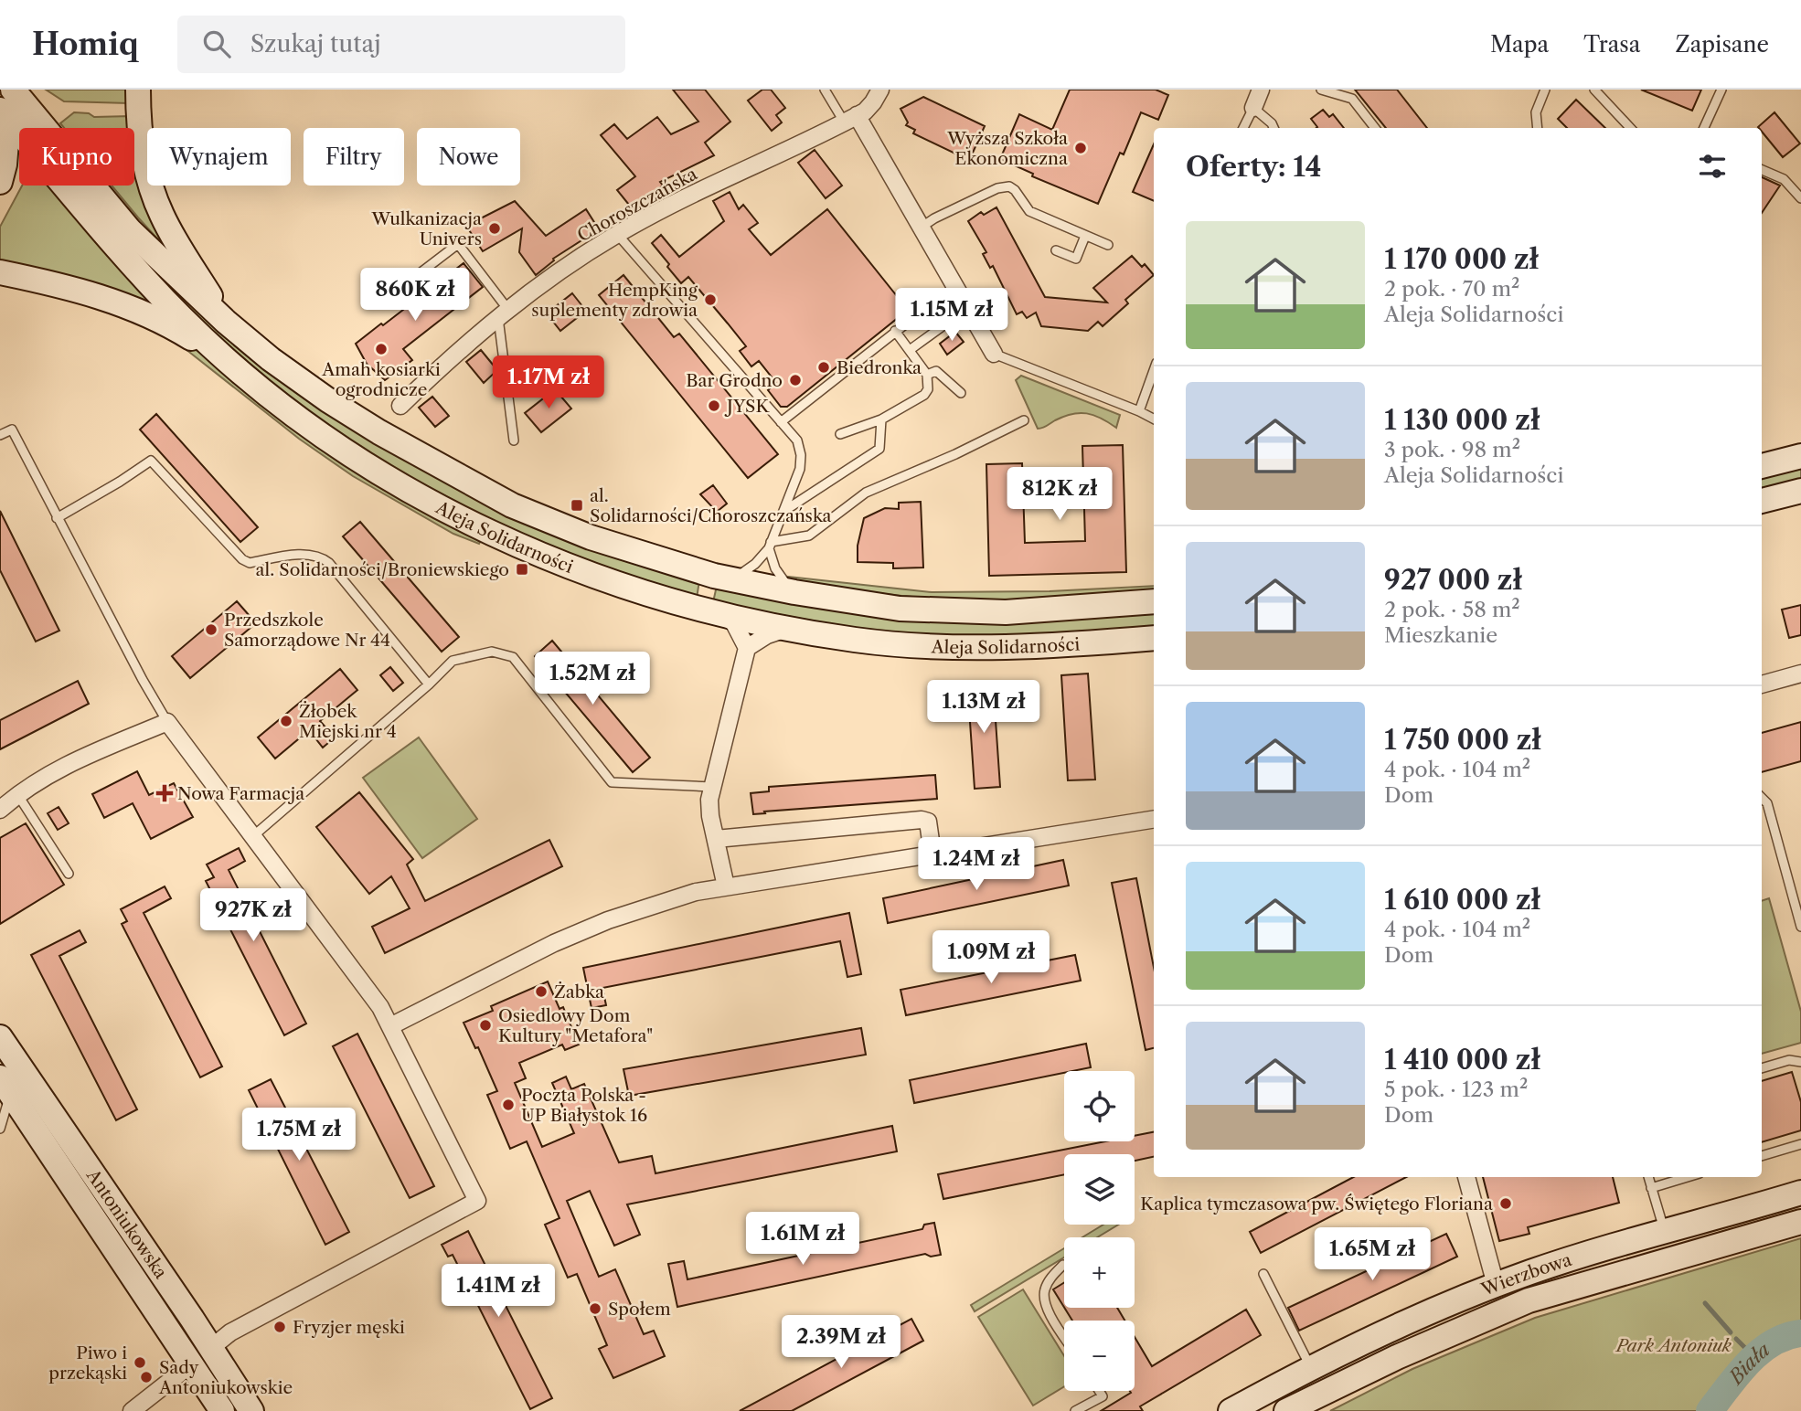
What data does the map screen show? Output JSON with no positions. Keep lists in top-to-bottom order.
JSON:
{
  "streets": {
    "main road": ["Aleja Solidarności", "Antoniukowska", "Wierzbowa"],
    "street": ["Choroszczańska"]
  },
  "water": ["Biała"],
  "parks": ["Park Antoniuk"],
  "places": {
    "other": [
      "Wyższa Szkoła Ekonomiczna",
      "Wulkanizacja Univers",
      "HempKing suplementy zdrowia",
      "Amah kosiarki ogrodnicze",
      "Biedronka",
      "Bar Grodno",
      "JYSK",
      "Przedszkole Samorządowe Nr 44",
      "Żłobek Miejski nr 4",
      "Żabka",
      "Osiedlowy Dom Kultury \"Metafora\"",
      "Poczta Polska - UP Białystok 16",
      "Kaplica tymczasowa pw. Świętego Floriana",
      "Społem",
      "Fryzjer męski",
      "Piwo i przekąski",
      "Sady Antoniukowskie"
    ],
    "transit": ["al. Solidarności/Choroszczańska", "al. Solidarności/Broniewskiego"],
    "health": ["Nowa Farmacja"]
  },
  "page": {
    "header": "Homiq",
    "search": "Szukaj tutaj",
    "nav": ["Mapa", "Trasa", "Zapisane"],
    "chip": [
      "Kupno",
      "Wynajem",
      "Filtry",
      "Nowe"
    ],
    "heading": "Oferty: 14",
    "list": [
      {
        "name": "1 170 000 zł",
        "note": "2 pok. · 70 m² · Aleja Solidarności"
      },
      {
        "name": "1 130 000 zł",
        "note": "3 pok. · 98 m² · Aleja Solidarności"
      },
      {
        "name": "927 000 zł",
        "note": "2 pok. · 58 m² · Mieszkanie"
      },
      {
        "name": "1 750 000 zł",
        "note": "4 pok. · 104 m² · Dom"
      },
      {
        "name": "1 610 000 zł",
        "note": "4 pok. · 104 m² · Dom"
      },
      {
        "name": "1 410 000 zł",
        "note": "5 pok. · 123 m² · Dom"
      }
    ],
    "price": [
      "860K zł",
      "1.15M zł",
      "1.17M zł",
      "812K zł",
      "1.52M zł",
      "1.13M zł",
      "1.24M zł",
      "927K zł",
      "1.09M zł",
      "1.75M zł",
      "1.61M zł",
      "1.65M zł",
      "1.41M zł",
      "2.39M zł"
    ],
    "map_buttons": ["+", "−"]
  }
}
